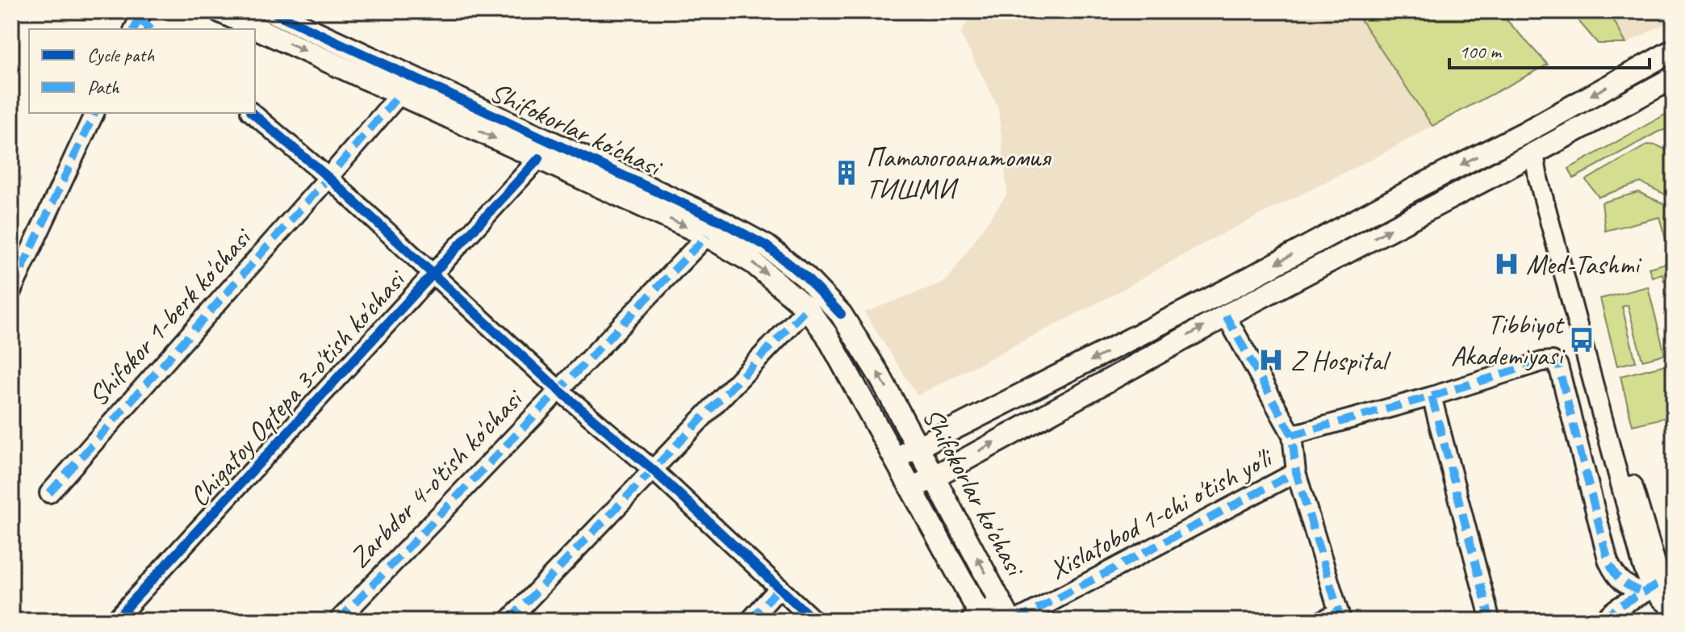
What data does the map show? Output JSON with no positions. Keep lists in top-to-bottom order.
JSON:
{
  "streets": {
    "main road": ["Shifokorlar ko'chasi"],
    "street": [
      "Shifokor 1-berk ko'chasi",
      "Chigatoy Oqtepa 3-o'tish ko'chasi",
      "Zarbdor 4-o'tish ko'chasi",
      "Xislatobod 1-chi o'tish yo'li"
    ]
  },
  "crossings": [
    ["Shifokorlar ko'chasi", "Shifokor 1-berk ko'chasi"],
    ["Shifokorlar ko'chasi", "Chigatoy Oqtepa 3-o'tish ko'chasi"],
    ["Shifokorlar ko'chasi", "Zarbdor 4-o'tish ko'chasi"],
    ["Shifokorlar ko'chasi", "Xislatobod 1-chi o'tish yo'li"]
  ],
  "places": {
    "building": ["Паталогоанатомия ТИШМИ"],
    "hospital": ["Med-Tashmi", "Z Hospital"],
    "bus stop": ["Tibbiyot Akademiyasi"]
  },
  "legend": ["Cycle path", "Path"],
  "scale_bar": "100 m"
}
